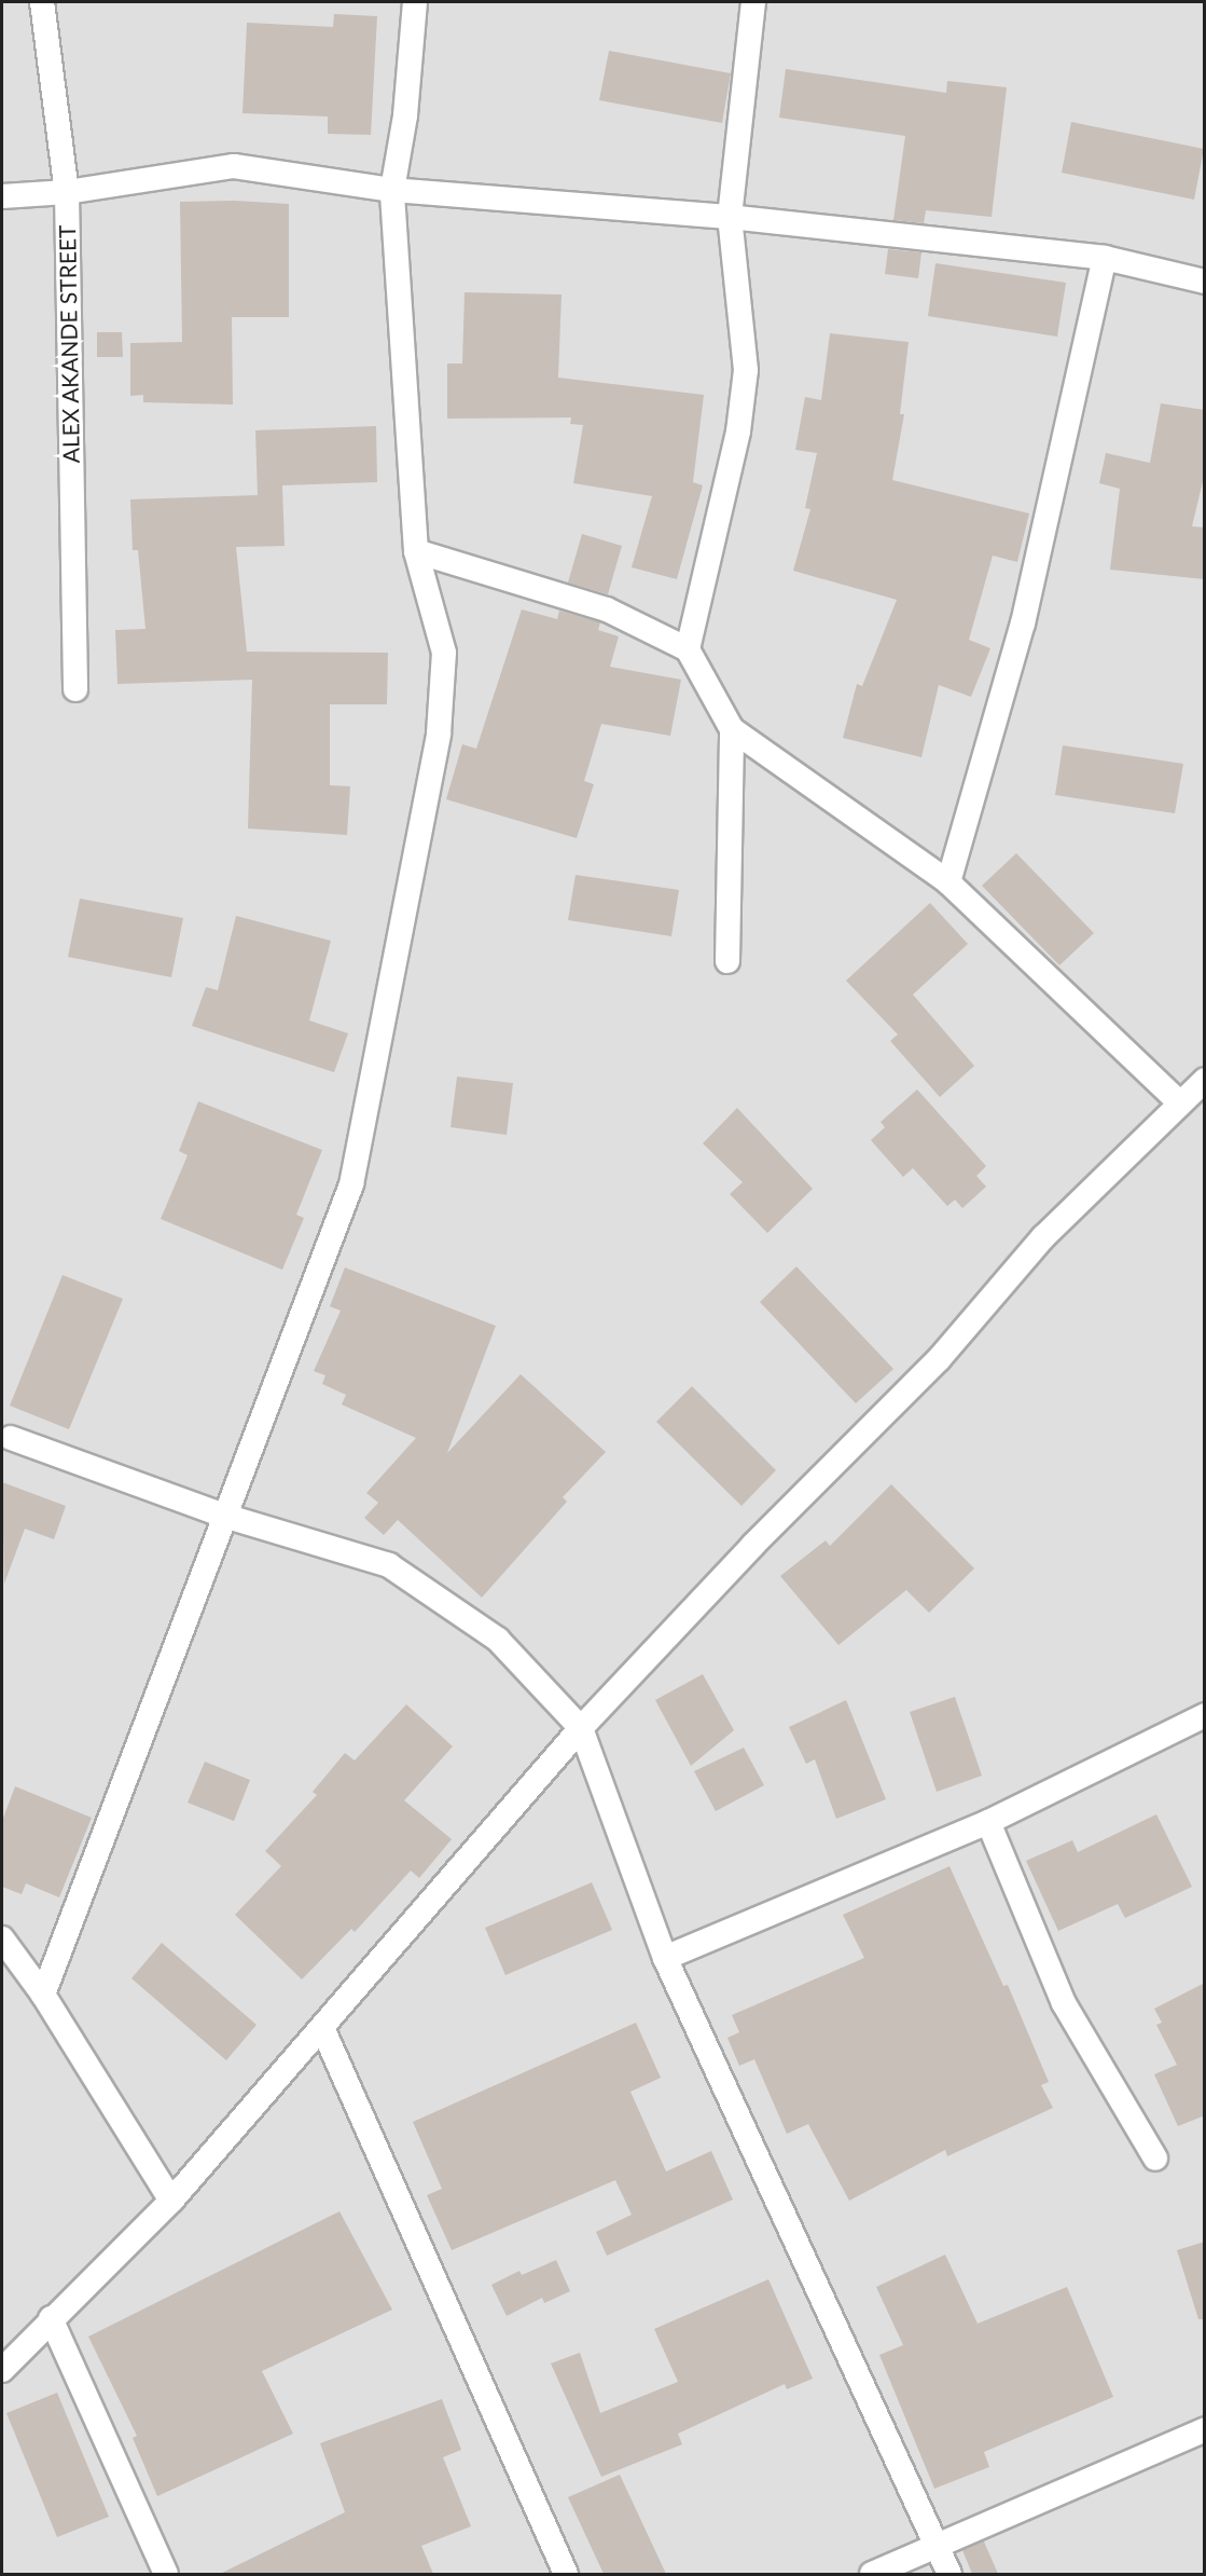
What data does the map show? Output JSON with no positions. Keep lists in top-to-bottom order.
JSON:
{
  "streets": {
    "street": ["ALEX AKANDE STREET"]
  }
}
